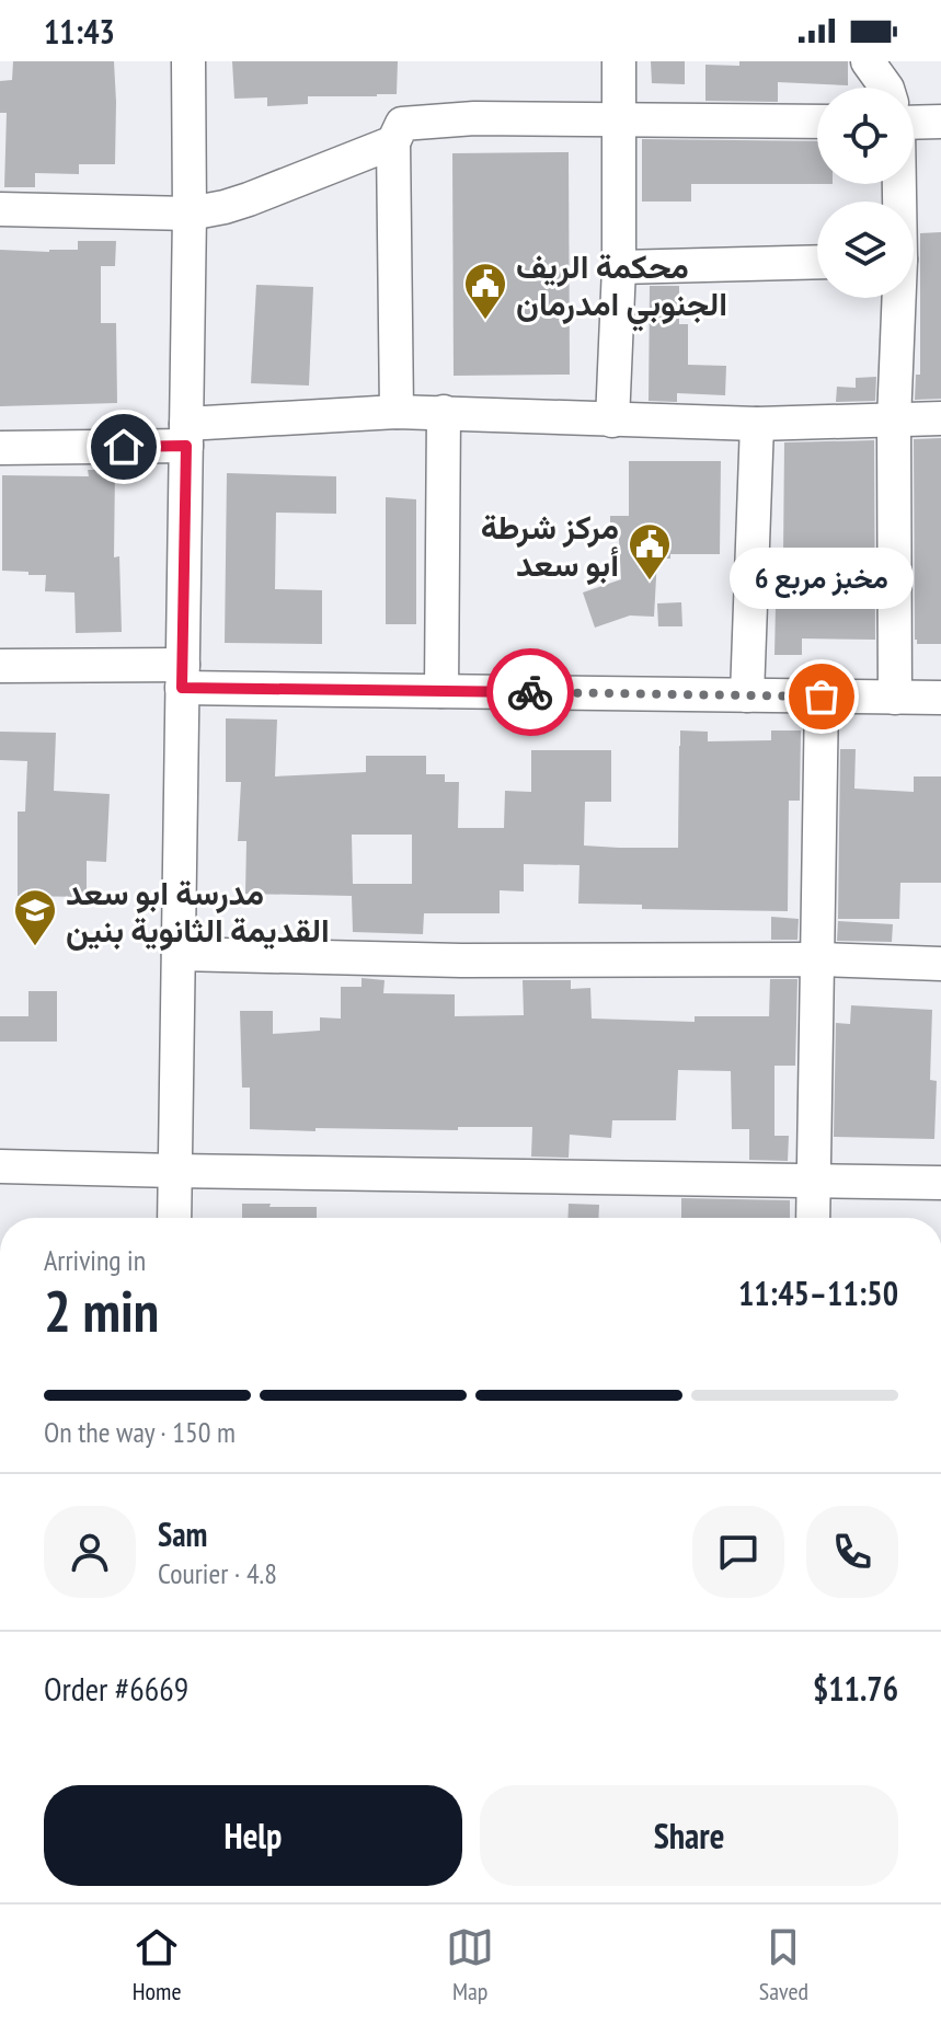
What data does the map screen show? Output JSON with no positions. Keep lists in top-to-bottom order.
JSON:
{
  "places": {
    "public building": ["محكمة الريف الجنوبي امدرمان", "مركز شرطة أبو سعد"],
    "other": ["مخبز مربع 6"],
    "school or university": ["مدرسة ابو سعد القديمة الثانوية بنين"]
  },
  "page": {
    "status": "11:43",
    "bubble": "مخبز مربع 6",
    "heading": ["2 min", "Arriving in", "11:45–11:50"],
    "panel": [
      "Sam",
      "Courier · 4.8",
      "Order #6669",
      "$11.76"
    ],
    "bar": "On the way · 150 m",
    "buttons": ["Help", "Share"],
    "tabs": ["Home", "Map", "Saved"]
  }
}
